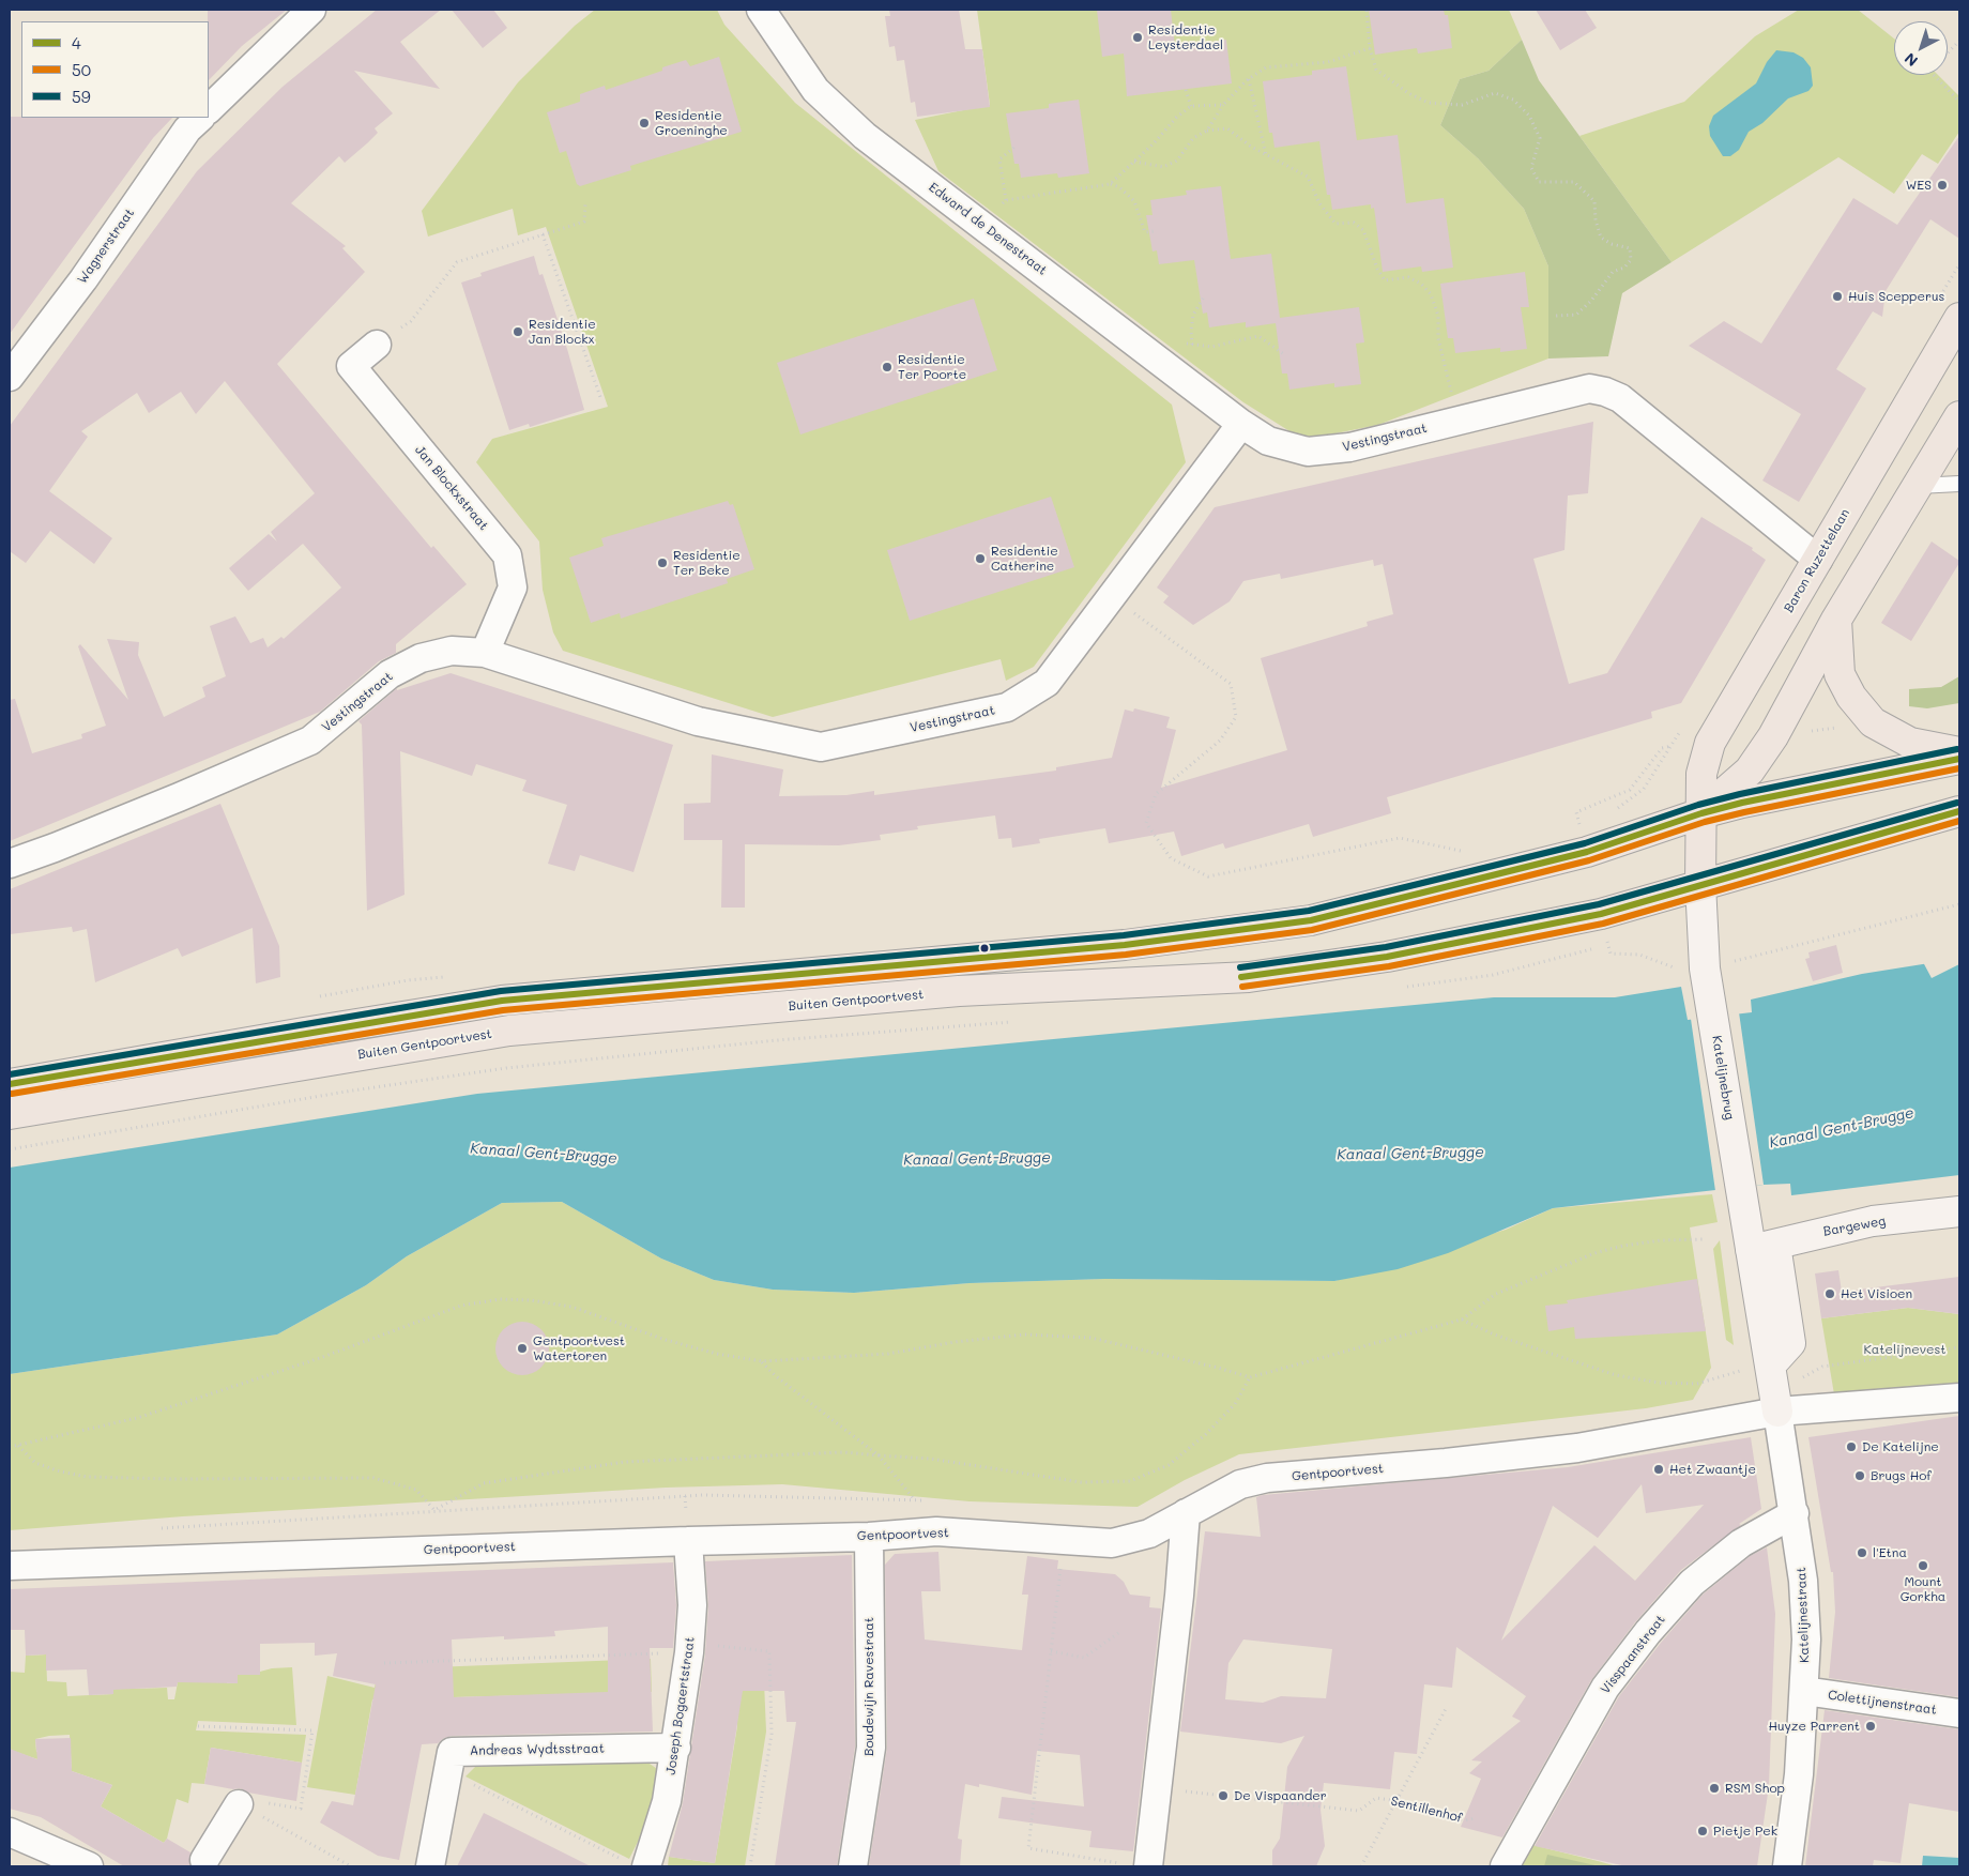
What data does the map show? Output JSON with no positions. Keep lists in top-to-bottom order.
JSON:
{
  "streets": {
    "main road": ["Baron Ruzettelaan", "Buiten Gentpoortvest"],
    "street": [
      "Edward de Denestraat",
      "Wagnerstraat",
      "Vestingstraat",
      "Jan Blockxstraat",
      "Katelijnebrug",
      "Bargeweg",
      "Gentpoortvest",
      "Katelijnestraat",
      "Visspaanstraat",
      "Boudewijn Ravestraat",
      "Colettijnenstraat",
      "Joseph Bogaertstraat",
      "Andreas Wydtsstraat"
    ],
    "path": ["Sentillenhof"]
  },
  "crossings": [
    ["Edward de Denestraat", "Vestingstraat"],
    ["Vestingstraat", "Jan Blockxstraat"],
    ["Vestingstraat", "Baron Ruzettelaan"],
    ["Baron Ruzettelaan", "Buiten Gentpoortvest"],
    ["Baron Ruzettelaan", "Katelijnebrug"],
    ["Katelijnebrug", "Bargeweg"],
    ["Gentpoortvest", "Katelijnestraat"],
    ["Gentpoortvest", "Boudewijn Ravestraat"],
    ["Gentpoortvest", "Joseph Bogaertstraat"],
    ["Katelijnestraat", "Visspaanstraat"],
    ["Katelijnestraat", "Colettijnenstraat"],
    ["Joseph Bogaertstraat", "Andreas Wydtsstraat"]
  ],
  "water": ["Kanaal Gent-Brugge"],
  "parks": ["Katelijnevest"],
  "places": [
    "Residentie Leysterdael",
    "Residentie Groeninghe",
    "WES",
    "Huis Scepperus",
    "Residentie Jan Blockx",
    "Residentie Ter Poorte",
    "Residentie Catherine",
    "Residentie Ter Beke",
    "Het Visioen",
    "Gentpoortvest Watertoren",
    "De Katelijne",
    "Het Zwaantje",
    "Brugs Hof",
    "l'Etna",
    "Mount Gorkha",
    "Huyze Parrent",
    "RSM Shop",
    "De Vispaander",
    "Pietje Pek"
  ],
  "lines": ["transit line 59", "transit line 4", "transit line 50"],
  "legend": ["4", "50", "59"],
  "north": "bottom left"
}
